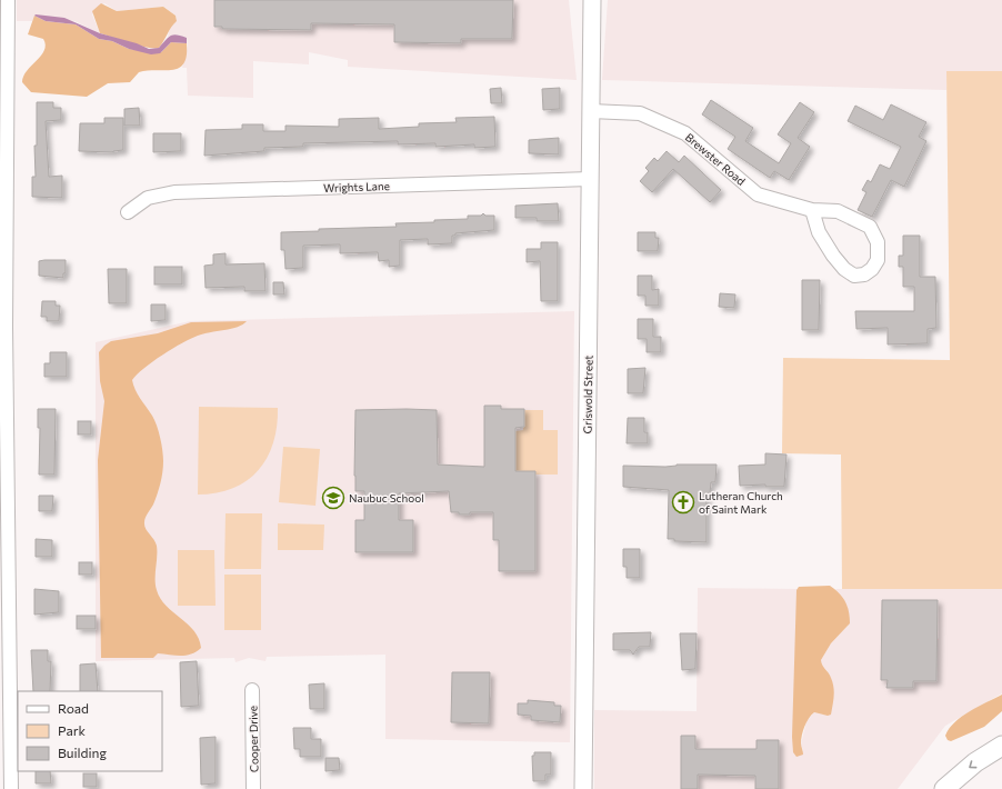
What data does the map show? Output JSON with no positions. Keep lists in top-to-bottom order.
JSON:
{
  "streets": {
    "main road": ["Griswold Street"],
    "street": ["Brewster Road", "Wrights Lane", "Cooper Drive"]
  },
  "crossings": [
    ["Brewster Road", "Griswold Street"],
    ["Wrights Lane", "Griswold Street"]
  ],
  "places": {
    "school or university": ["Naubuc School"],
    "church": ["Lutheran Church of Saint Mark"]
  },
  "legend": ["Road", "Park", "Building"]
}
